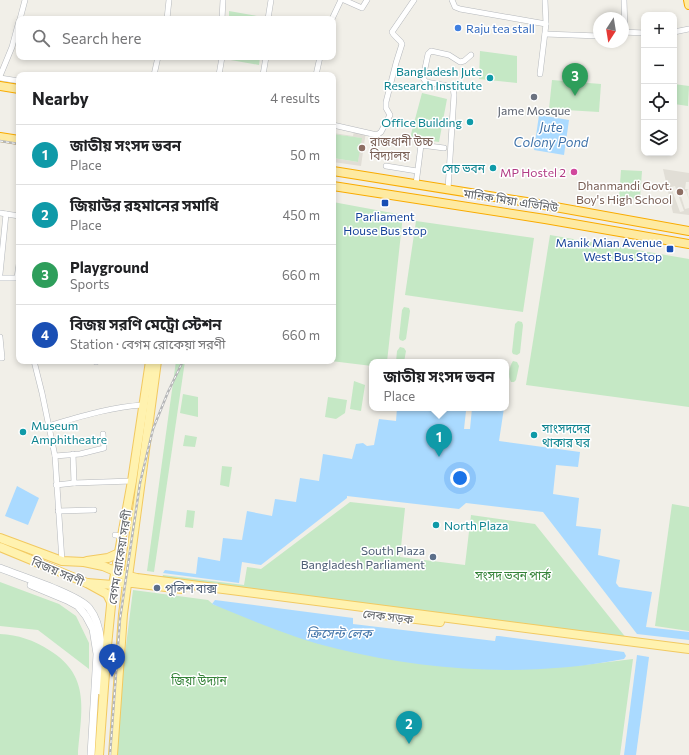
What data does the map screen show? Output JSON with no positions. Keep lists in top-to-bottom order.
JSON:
{
  "streets": {
    "highway": ["মানিক মিয়া এভিনিউ"],
    "main road": ["বেগম রোকেয়া সরণী", "বিজয় সরণী", "লেক সড়ক"]
  },
  "crossings": [
    ["বেগম রোকেয়া সরণী", "বিজয় সরণী"],
    ["বেগম রোকেয়া সরণী", "লেক সড়ক"],
    ["বিজয় সরণী", "লেক সড়ক"]
  ],
  "water": ["Jute Colony Pond", "ক্রিসেন্ট লেক"],
  "parks": ["সংসদ ভবন পার্ক", "জিয়া উদ্যান"],
  "places": {
    "other": [
      "Raju tea stall",
      "Bangladesh Jute Research Institute",
      "Jame Mosque",
      "Office Building",
      "রাজধানী উচ্চ বিদ্যালয়",
      "সেচ ভবন",
      "MP Hostel 2",
      "Dhanmandi Govt. Boy's High School",
      "Museum Amphitheatre",
      "সাংসদদের থাকার ঘর",
      "North Plaza",
      "South Plaza Bangladesh Parliament",
      "পুলিশ বাক্স"
    ],
    "transit": ["Parliament House Bus stop", "Manik Mian Avenue West Bus Stop"]
  },
  "north": "bottom",
  "page": {
    "map_buttons": ["+", "−"],
    "search": "Search here",
    "pins": [
      "3",
      "1",
      "4",
      "2"
    ],
    "heading": ["Nearby", "4 results"],
    "list": [
      {
        "mark": "1",
        "name": "জাতীয় সংসদ ভবন",
        "note": "Place",
        "value": "50 m"
      },
      {
        "mark": "2",
        "name": "জিয়াউর রহমানের সমাধি",
        "note": "Place",
        "value": "450 m"
      },
      {
        "mark": "3",
        "name": "Playground",
        "note": "Sports",
        "value": "660 m"
      },
      {
        "mark": "4",
        "name": "বিজয় সরণি মেট্রো স্টেশন",
        "note": "Station · বেগম রোকেয়া সরণী",
        "value": "660 m"
      }
    ],
    "popup": ["জাতীয় সংসদ ভবন", "Place"]
  }
}
